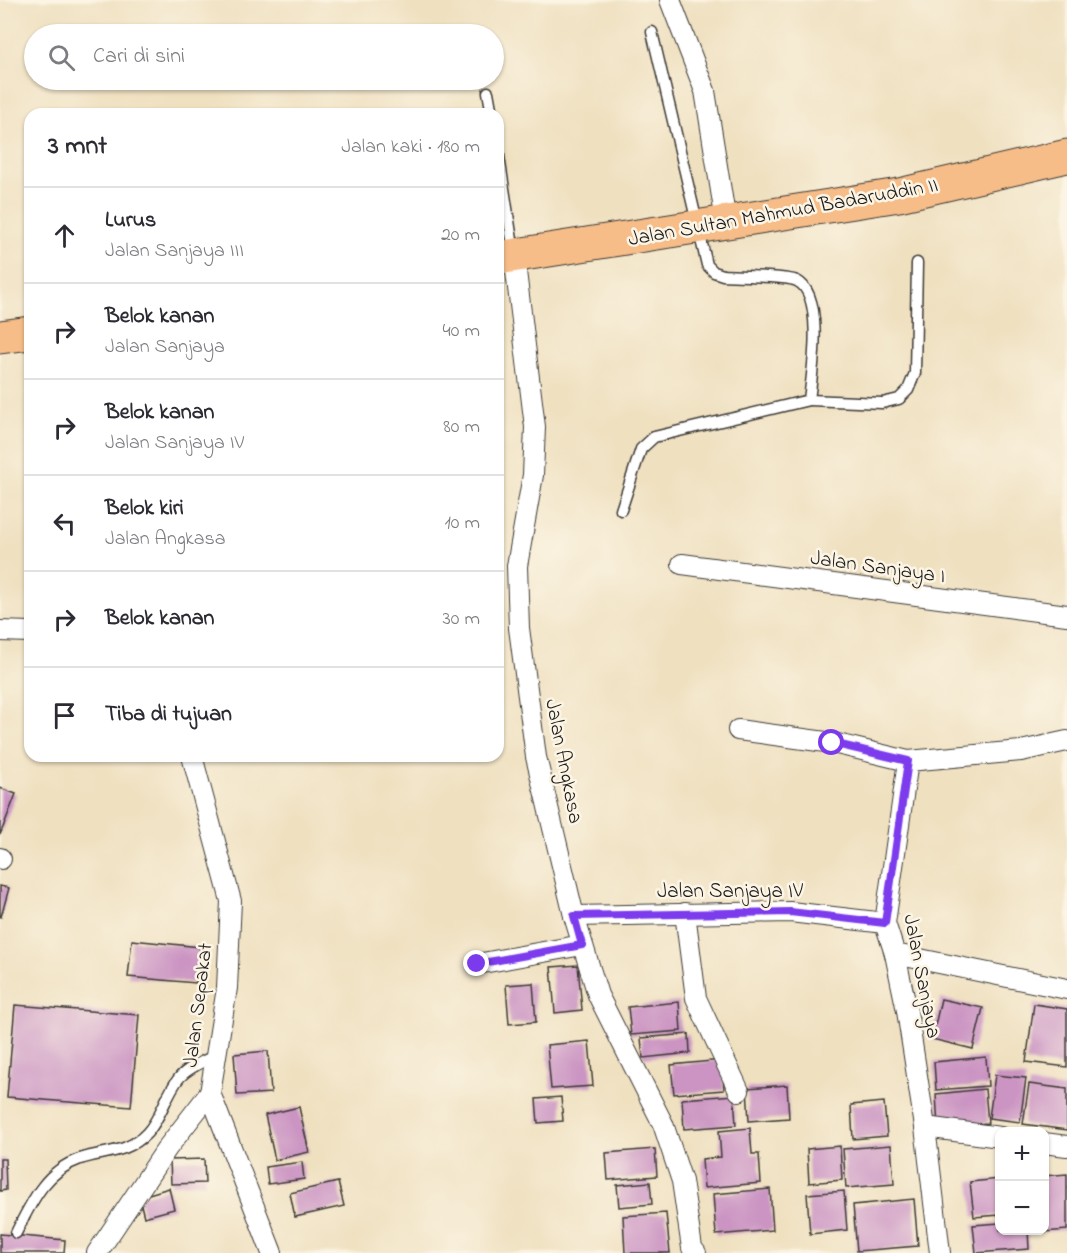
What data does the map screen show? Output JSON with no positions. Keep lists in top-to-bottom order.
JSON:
{
  "streets": {
    "highway": ["Jalan Sultan Mahmud Badaruddin II"],
    "street": [
      "Jalan Sanjaya I",
      "Jalan Angkasa",
      "Jalan Sanjaya IV",
      "Jalan Sanjaya",
      "Jalan Sepakat"
    ]
  },
  "crossings": [
    ["Jalan Sultan Mahmud Badaruddin II", "Jalan Angkasa"],
    ["Jalan Angkasa", "Jalan Sanjaya IV"],
    ["Jalan Sanjaya IV", "Jalan Sanjaya"]
  ],
  "page": {
    "search": "Cari di sini",
    "heading": ["3 mnt", "Jalan kaki · 180 m"],
    "list": [
      ["Lurus", "Jalan Sanjaya III", "20 m"],
      ["Belok kanan", "Jalan Sanjaya", "40 m"],
      ["Belok kanan", "Jalan Sanjaya IV", "80 m"],
      ["Belok kiri", "Jalan Angkasa", "10 m"],
      ["Belok kanan", "30 m"],
      "Tiba di tujuan"
    ],
    "map_buttons": ["+", "−"]
  }
}
